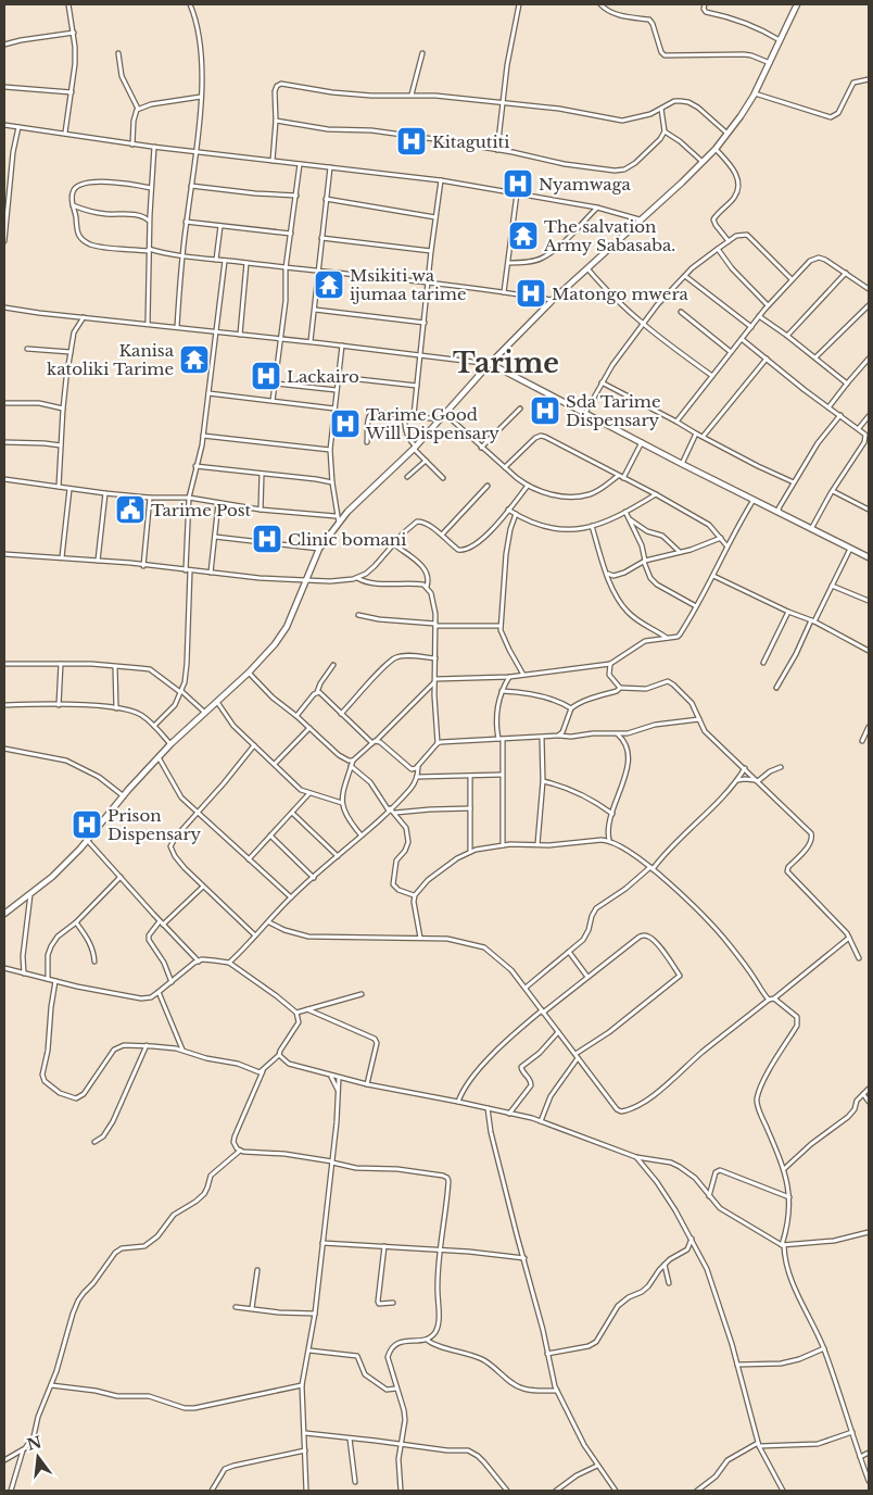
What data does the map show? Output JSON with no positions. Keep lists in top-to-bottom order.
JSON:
{
  "districts": ["Tarime"],
  "places": {
    "hospital": [
      "Kitagutiti",
      "Nyamwaga",
      "Matongo mwera",
      "Lackairo",
      "Sda Tarime Dispensary",
      "Tarime Good Will Dispensary",
      "Clinic bomani",
      "Prison Dispensary"
    ],
    "temple": ["The salvation Army Sabasaba.", "Msikiti wa ijumaa tarime", "Kanisa katoliki Tarime"],
    "public building": ["Tarime Post"]
  },
  "north": "top"
}
